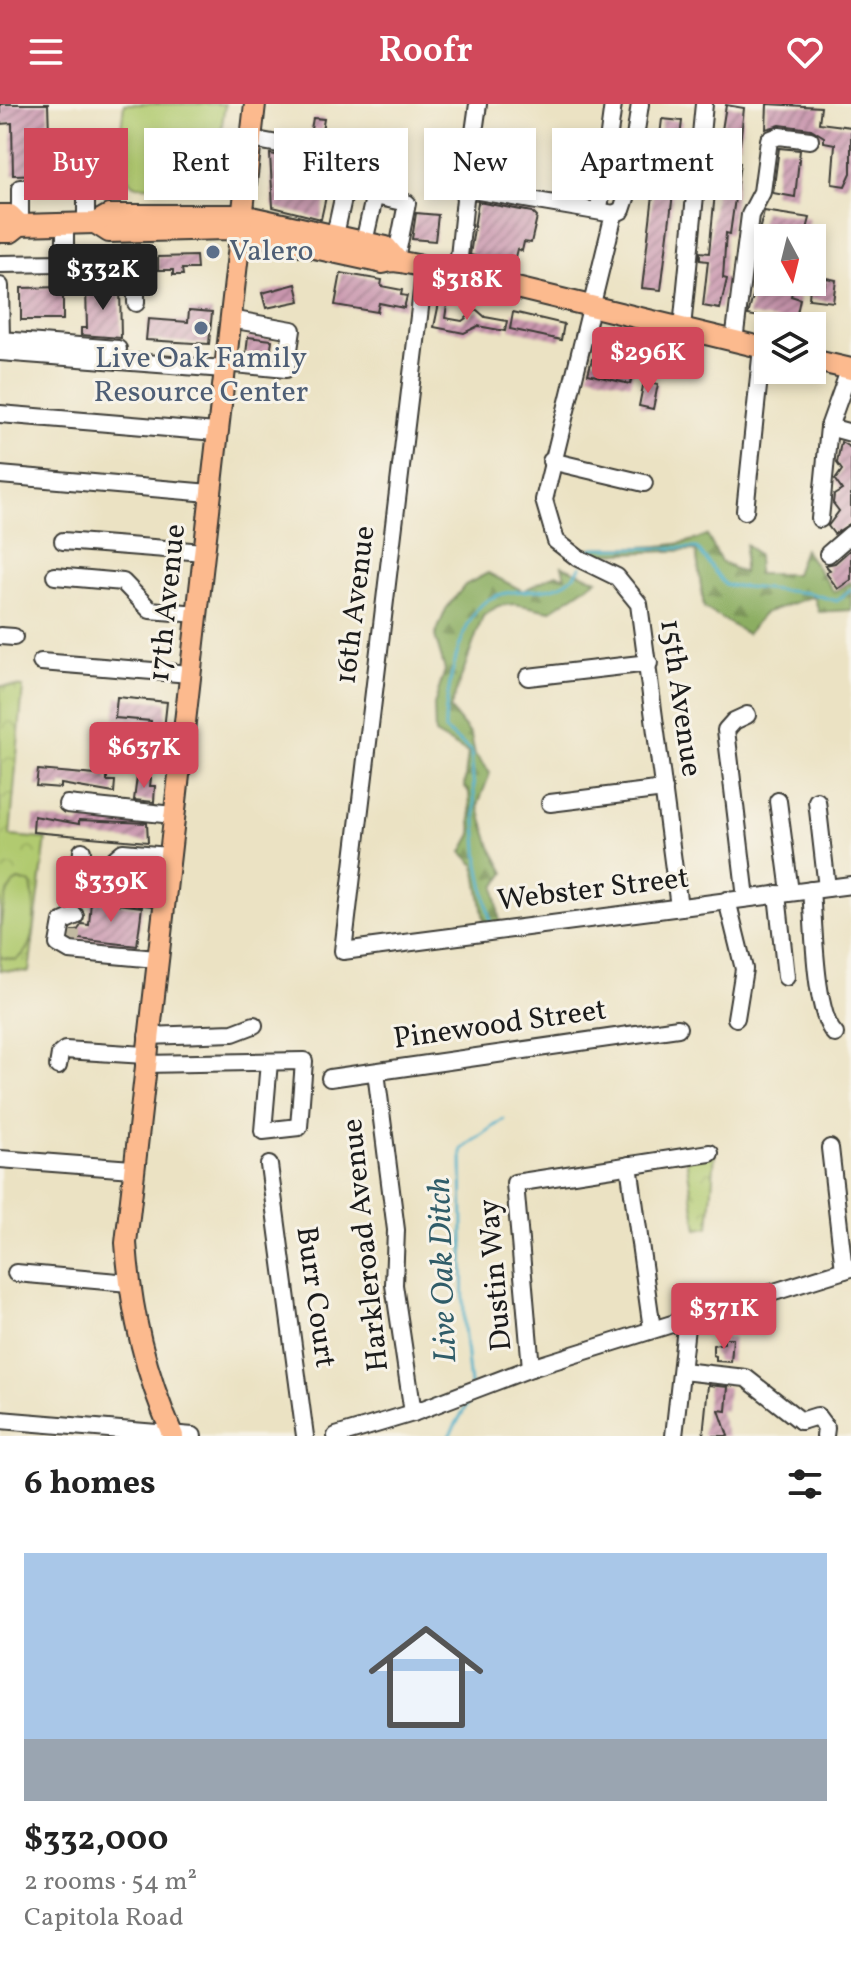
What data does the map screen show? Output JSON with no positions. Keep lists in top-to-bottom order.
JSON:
{
  "streets": {
    "main road": ["17th Avenue"],
    "street": [
      "16th Avenue",
      "15th Avenue",
      "Webster Street",
      "Pinewood Street",
      "Harkleroad Avenue",
      "Dustin Way",
      "Burr Court"
    ]
  },
  "crossings": [
    ["16th Avenue", "Webster Street"],
    ["15th Avenue", "Webster Street"],
    ["Pinewood Street", "Harkleroad Avenue"]
  ],
  "water": ["Live Oak Ditch"],
  "places": ["Valero", "Live Oak Family Resource Center"],
  "north": "bottom",
  "page": {
    "header": "Roofr",
    "chip": [
      "Buy",
      "Rent",
      "Filters",
      "New",
      "Apartment"
    ],
    "price": [
      "$332K",
      "$318K",
      "$296K",
      "$637K",
      "$339K",
      "$371K"
    ],
    "heading": "6 homes",
    "list": [
      {
        "name": "$332,000",
        "note": "2 rooms · 54 m² · Capitola Road"
      }
    ]
  }
}
